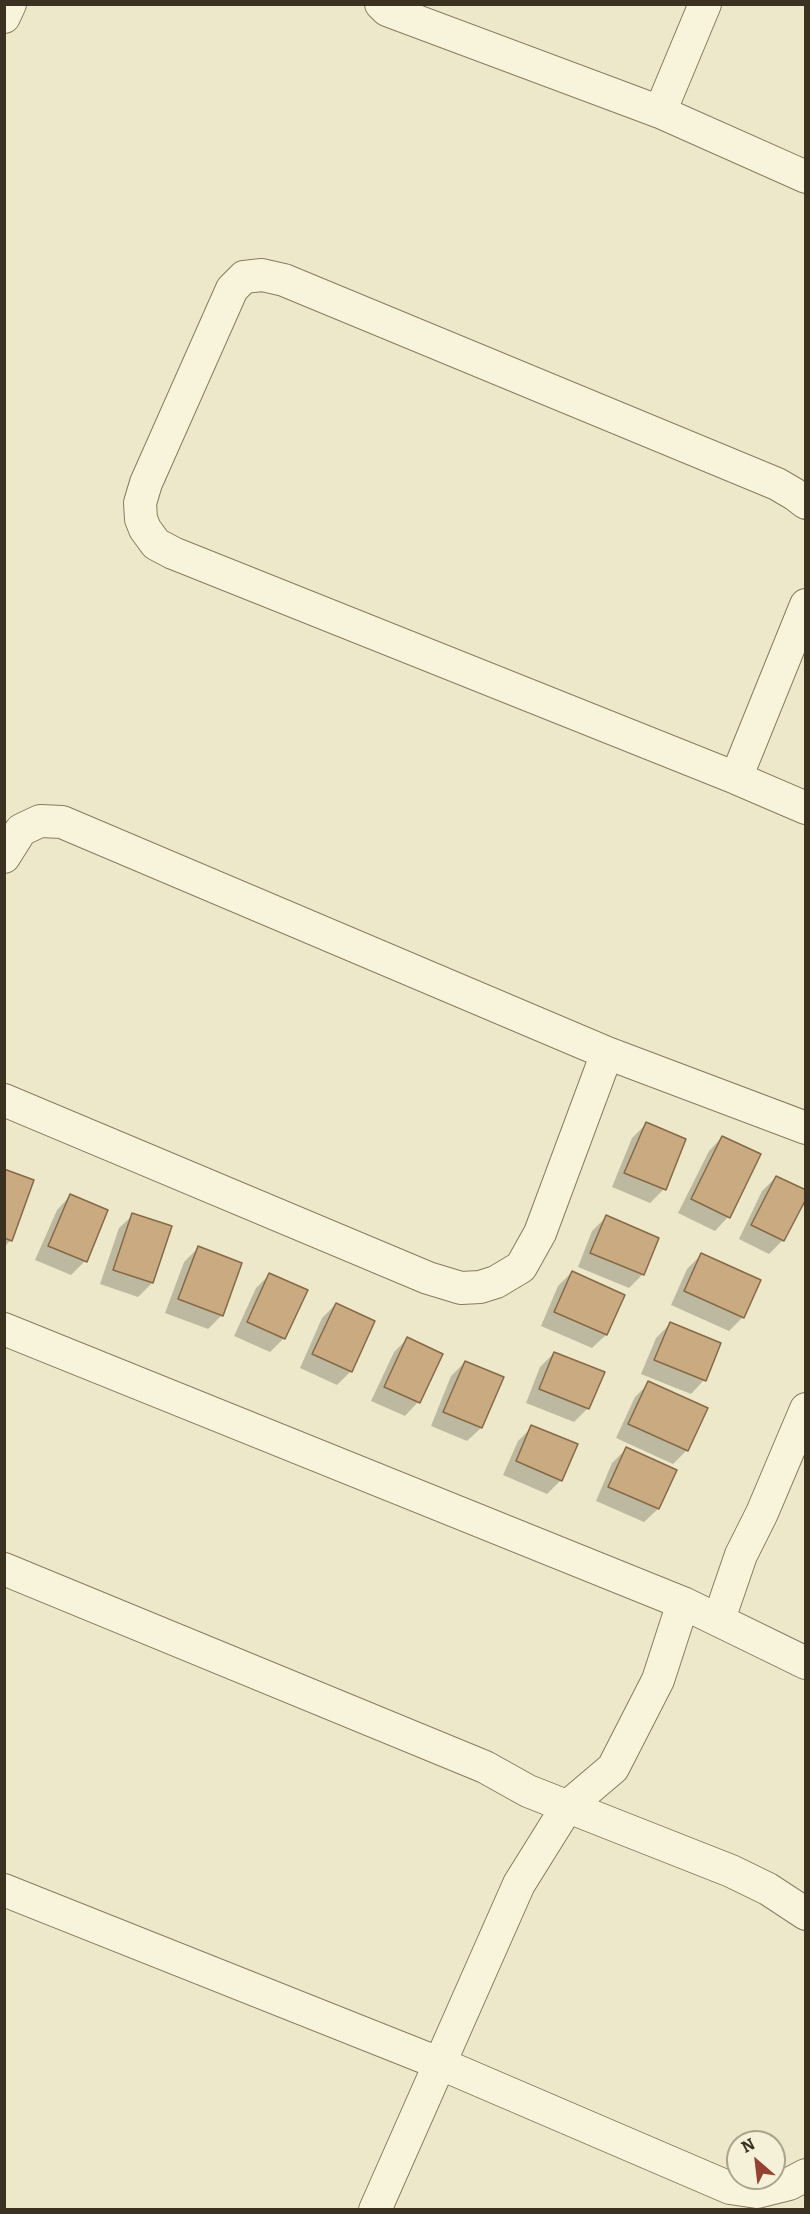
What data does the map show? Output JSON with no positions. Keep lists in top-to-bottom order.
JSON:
{
  "north": "top left"
}
